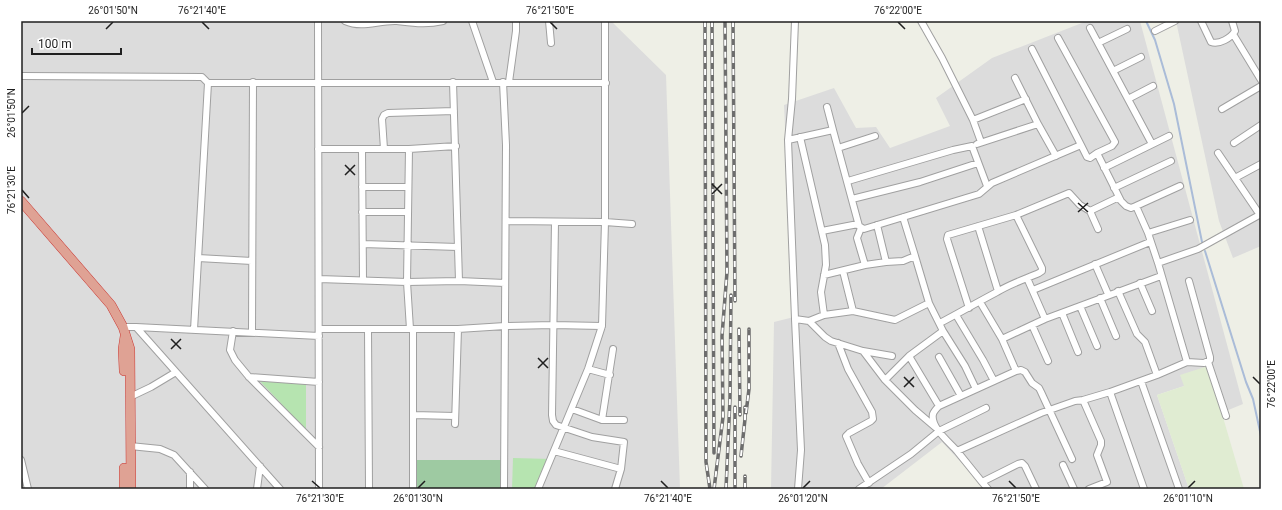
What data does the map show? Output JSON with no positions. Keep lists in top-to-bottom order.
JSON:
{
  "scale_bar": "100 m",
  "coordinates": [
    "26°01'50\"N",
    "76°21'40\"E",
    "76°21'50\"E",
    "76°22'00\"E",
    "76°21'30\"E",
    "26°01'30\"N",
    "26°01'20\"N",
    "26°01'10\"N"
  ]
}
